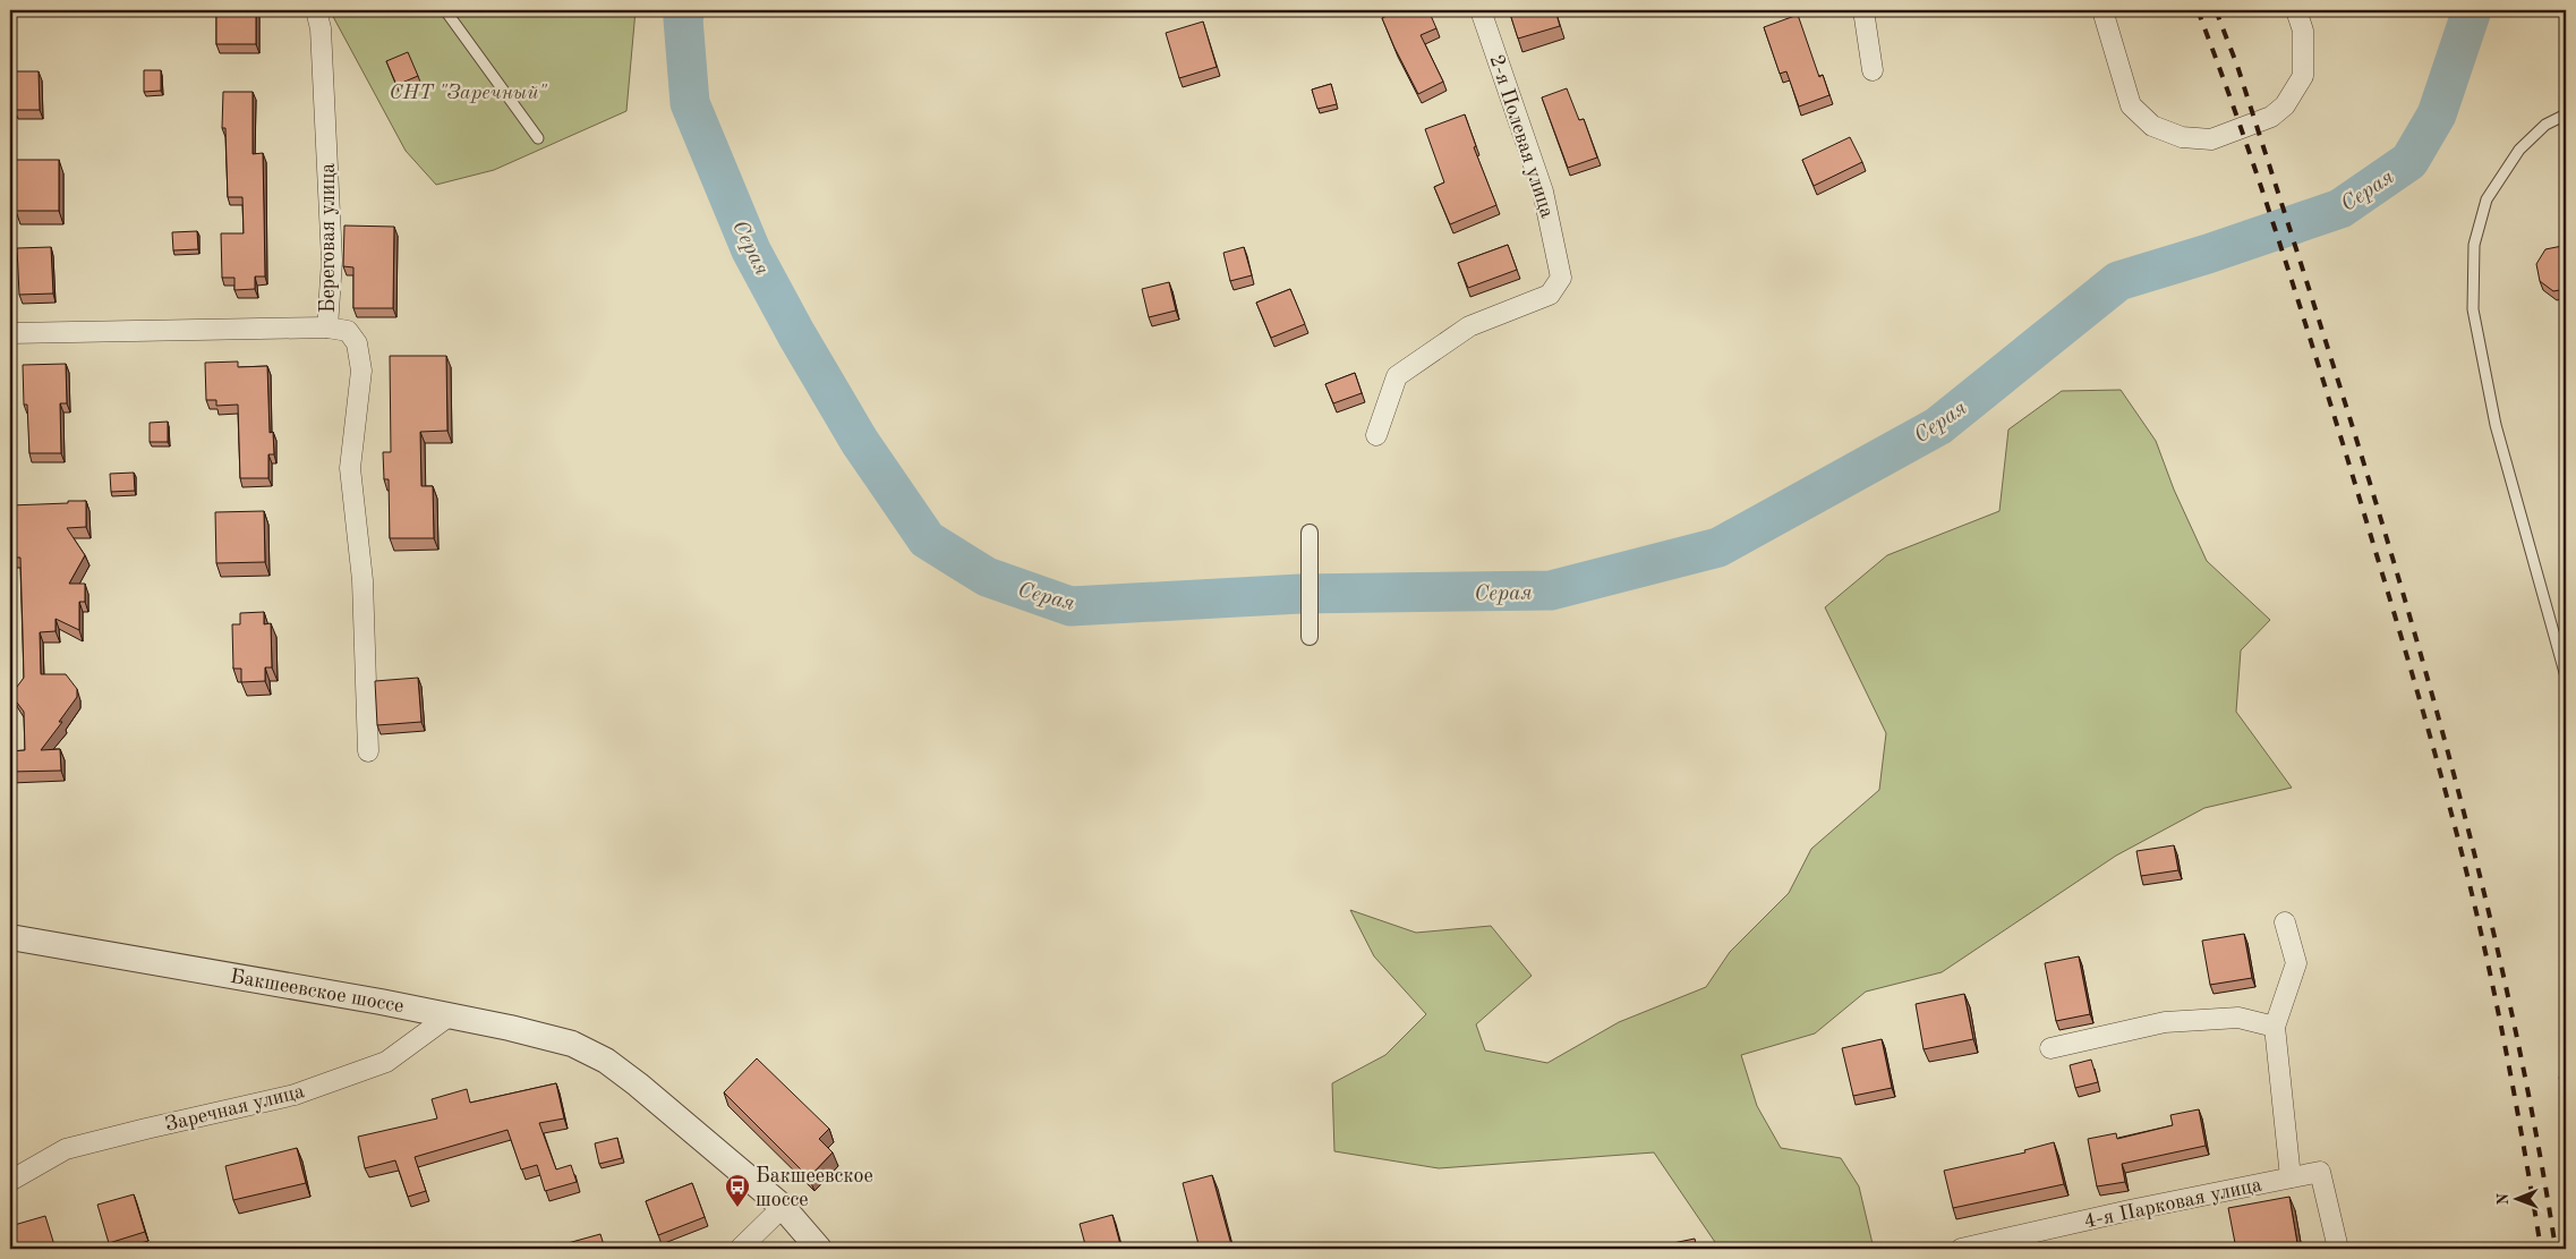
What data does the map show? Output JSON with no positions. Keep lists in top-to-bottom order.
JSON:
{
  "streets": {
    "street": [
      "2-я Полевая улица",
      "Береговая улица",
      "Бакшеевское шоссе",
      "Заречная улица",
      "4-я Парковая улица"
    ]
  },
  "crossings": [
    ["Бакшеевское шоссе", "Заречная улица"]
  ],
  "water": ["Серая"],
  "parks": ["СНТ \"Заречный\""],
  "places": {
    "bus stop": ["Бакшеевское шоссе"]
  },
  "north": "left"
}
